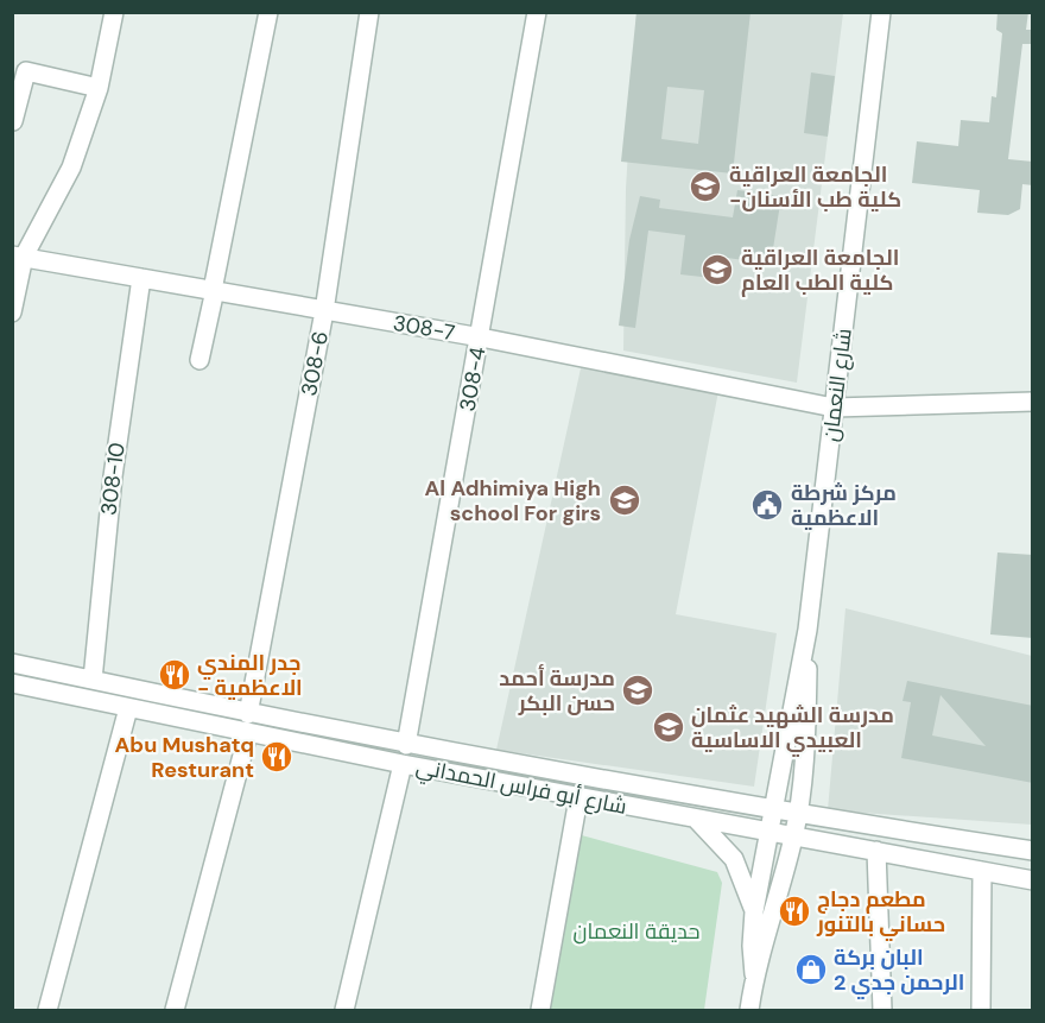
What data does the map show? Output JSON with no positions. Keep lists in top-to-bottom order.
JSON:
{
  "streets": {
    "street": [
      "308-7",
      "308-6",
      "308-4",
      "شارع النعمان",
      "308-10",
      "شارع أبو فراس الحمداني"
    ]
  },
  "crossings": [
    ["308-7", "308-6"],
    ["308-7", "308-4"],
    ["308-7", "شارع النعمان"],
    ["308-7", "308-10"],
    ["308-6", "شارع أبو فراس الحمداني"],
    ["308-4", "شارع أبو فراس الحمداني"],
    ["شارع النعمان", "شارع أبو فراس الحمداني"],
    ["308-10", "شارع أبو فراس الحمداني"]
  ],
  "parks": ["حديقة النعمان"],
  "places": {
    "school or university": [
      "الجامعة العراقية -كلية طب الأسنان",
      "الجامعة العراقية كلية الطب العام",
      "Al Adhimiya High school For girs",
      "مدرسة أحمد حسن البكر",
      "مدرسة الشهيد عثمان العبيدي الاساسية"
    ],
    "public building": ["مركز شرطة الاعظمية"],
    "restaurant": ["جدر المندي - الاعظمية", "Abu Mushatq Resturant", "مطعم دجاج حساني بالتنور"],
    "shop": ["البان بركة الرحمن جدي 2"]
  }
}
